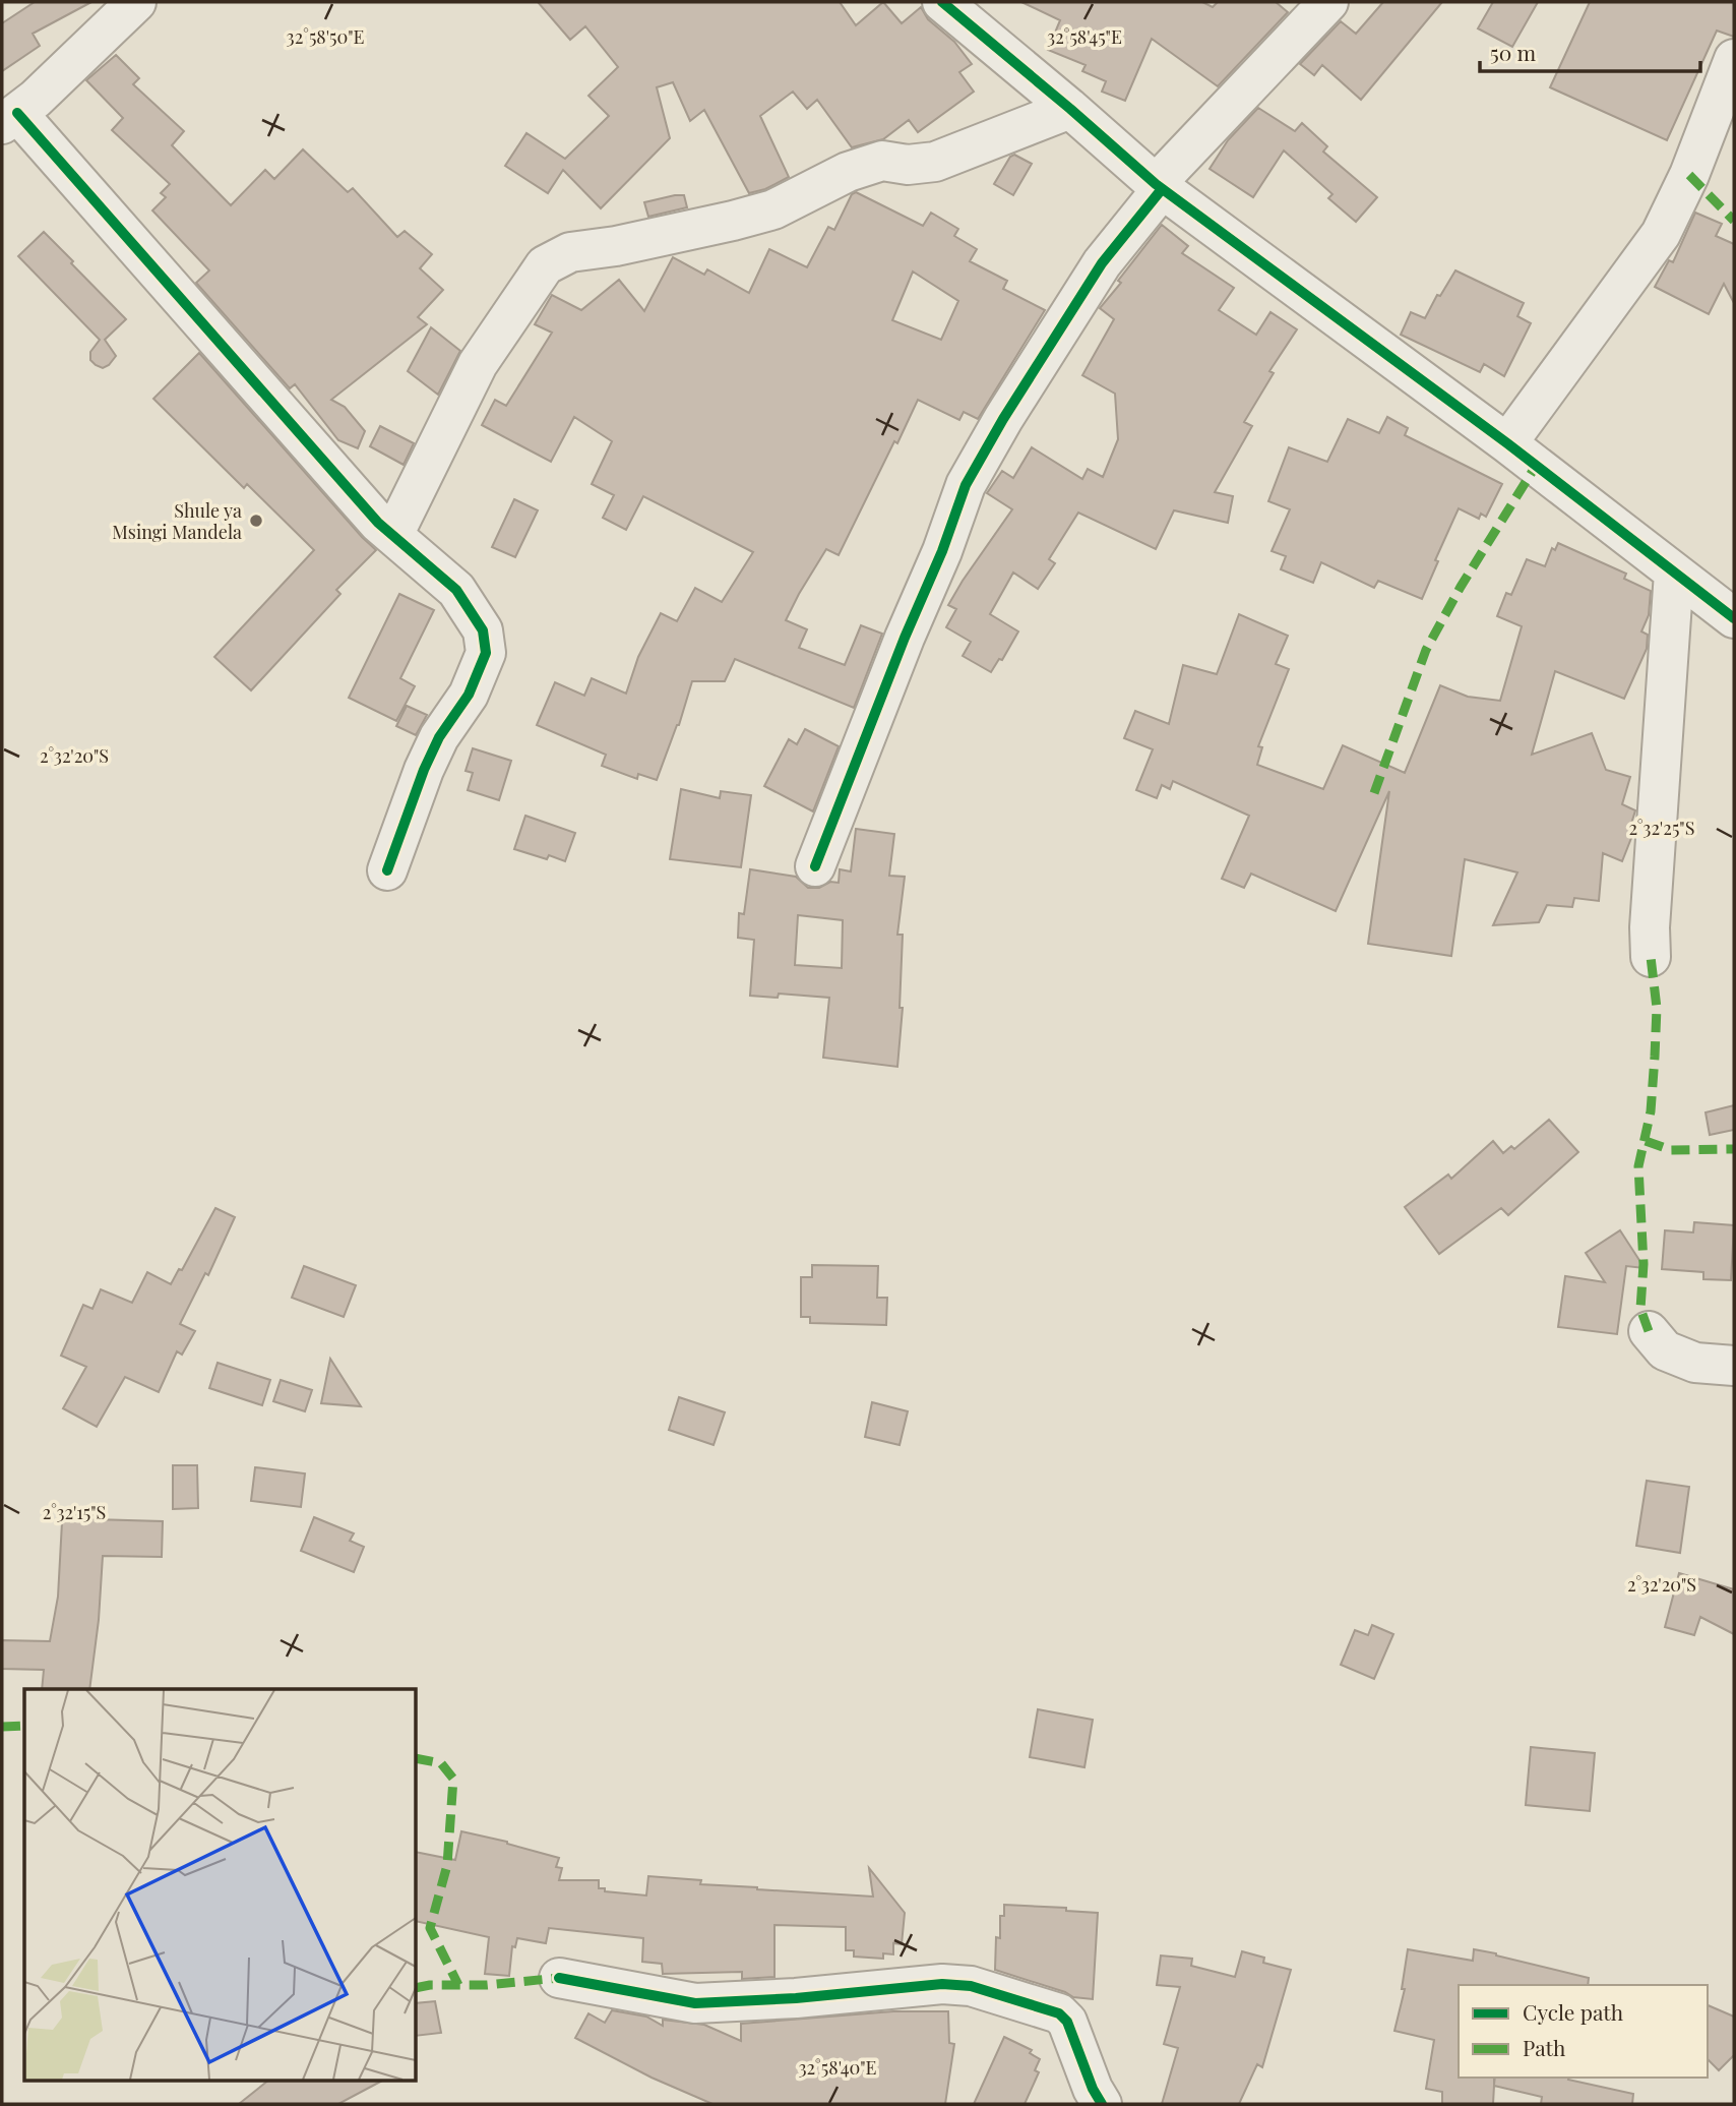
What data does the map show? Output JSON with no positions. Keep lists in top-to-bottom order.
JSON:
{
  "places": ["Shule ya Msingi Mandela"],
  "legend": ["Cycle path", "Path"],
  "scale_bar": "50 m",
  "coordinates": [
    "32°58'50\"E",
    "32°58'45\"E",
    "2°32'20\"S",
    "2°32'25\"S",
    "2°32'15\"S",
    "32°58'40\"E"
  ]
}
